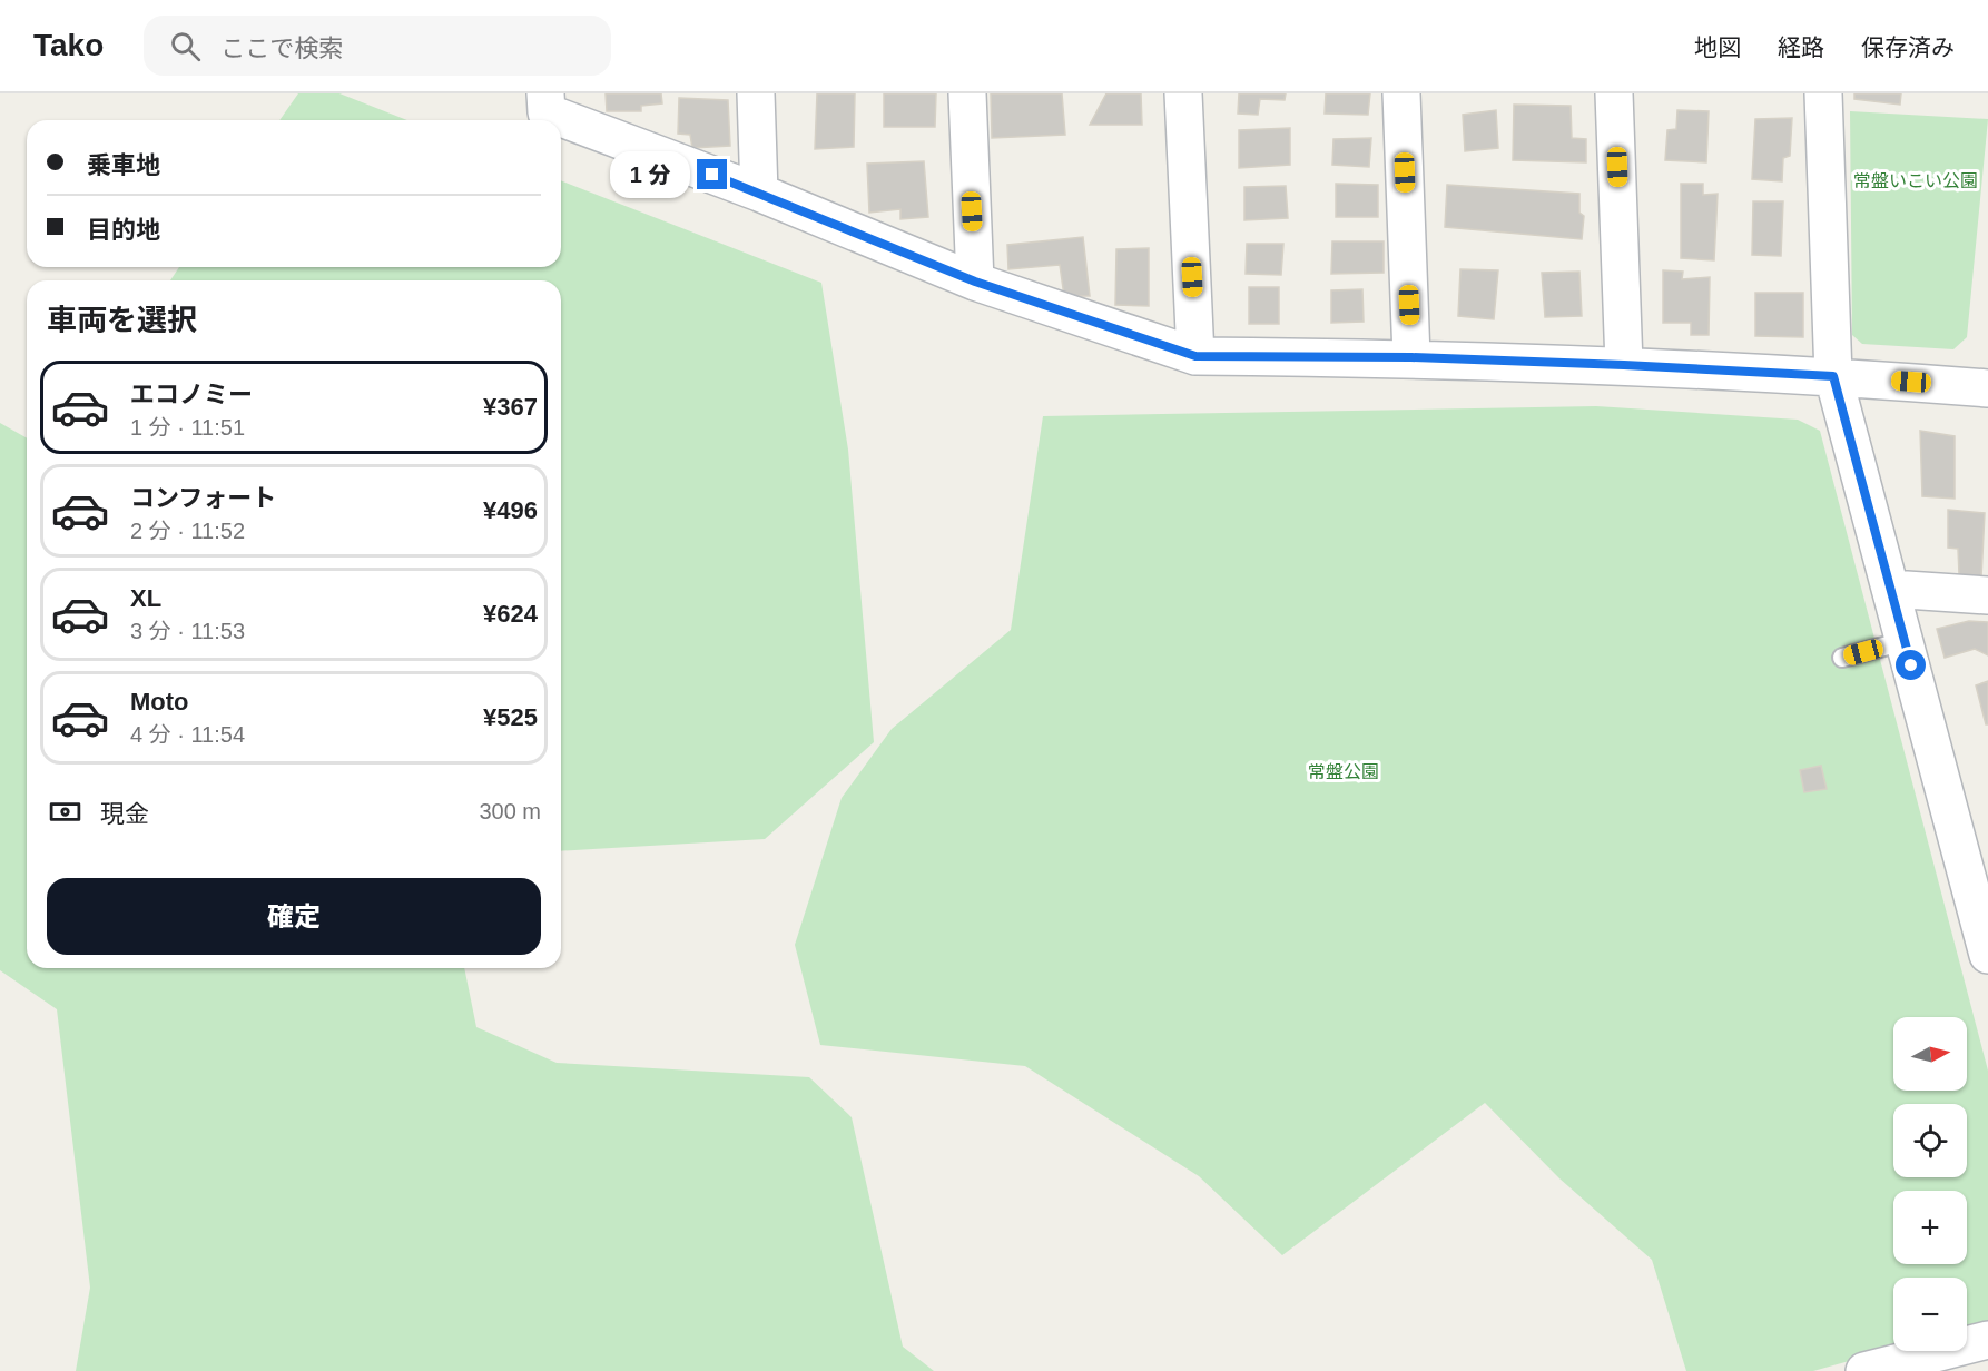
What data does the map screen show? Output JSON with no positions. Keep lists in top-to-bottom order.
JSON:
{
  "parks": ["常盤いこい公園", "常盤公園"],
  "north": "right",
  "page": {
    "header": "Tako",
    "search": "ここで検索",
    "nav": ["地図", "経路", "保存済み"],
    "banner": ["乗車地", "目的地"],
    "bubble": "1 分",
    "heading": "車両を選択",
    "list": [
      {
        "name": "エコノミー",
        "note": "1 分 · 11:51",
        "value": "¥367"
      },
      {
        "name": "コンフォート",
        "note": "2 分 · 11:52",
        "value": "¥496"
      },
      {
        "name": "XL",
        "note": "3 分 · 11:53",
        "value": "¥624"
      },
      {
        "name": "Moto",
        "note": "4 分 · 11:54",
        "value": "¥525"
      }
    ],
    "pay": ["現金", "300 m"],
    "buttons": "確定",
    "map_buttons": ["+", "−"]
  }
}
